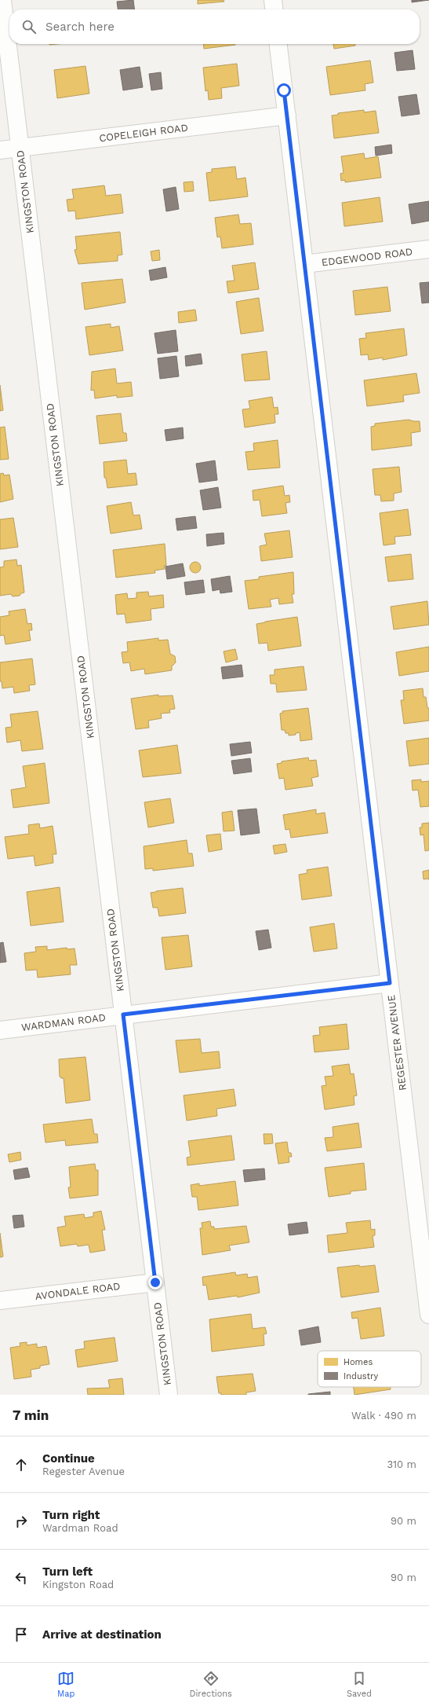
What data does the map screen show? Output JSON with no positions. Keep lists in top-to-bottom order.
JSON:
{
  "streets": {
    "street": [
      "COPELEIGH ROAD",
      "KINGSTON ROAD",
      "EDGEWOOD ROAD",
      "WARDMAN ROAD",
      "REGESTER AVENUE",
      "AVONDALE ROAD"
    ]
  },
  "crossings": [
    ["COPELEIGH ROAD", "KINGSTON ROAD"],
    ["COPELEIGH ROAD", "REGESTER AVENUE"],
    ["KINGSTON ROAD", "WARDMAN ROAD"],
    ["KINGSTON ROAD", "AVONDALE ROAD"],
    ["EDGEWOOD ROAD", "REGESTER AVENUE"],
    ["WARDMAN ROAD", "REGESTER AVENUE"]
  ],
  "legend": ["Homes", "Industry"],
  "page": {
    "search": "Search here",
    "heading": ["7 min", "Walk · 490 m"],
    "list": [
      ["Continue", "Regester Avenue", "310 m"],
      ["Turn right", "Wardman Road", "90 m"],
      ["Turn left", "Kingston Road", "90 m"],
      "Arrive at destination"
    ],
    "nav": ["Map", "Directions", "Saved"]
  }
}
